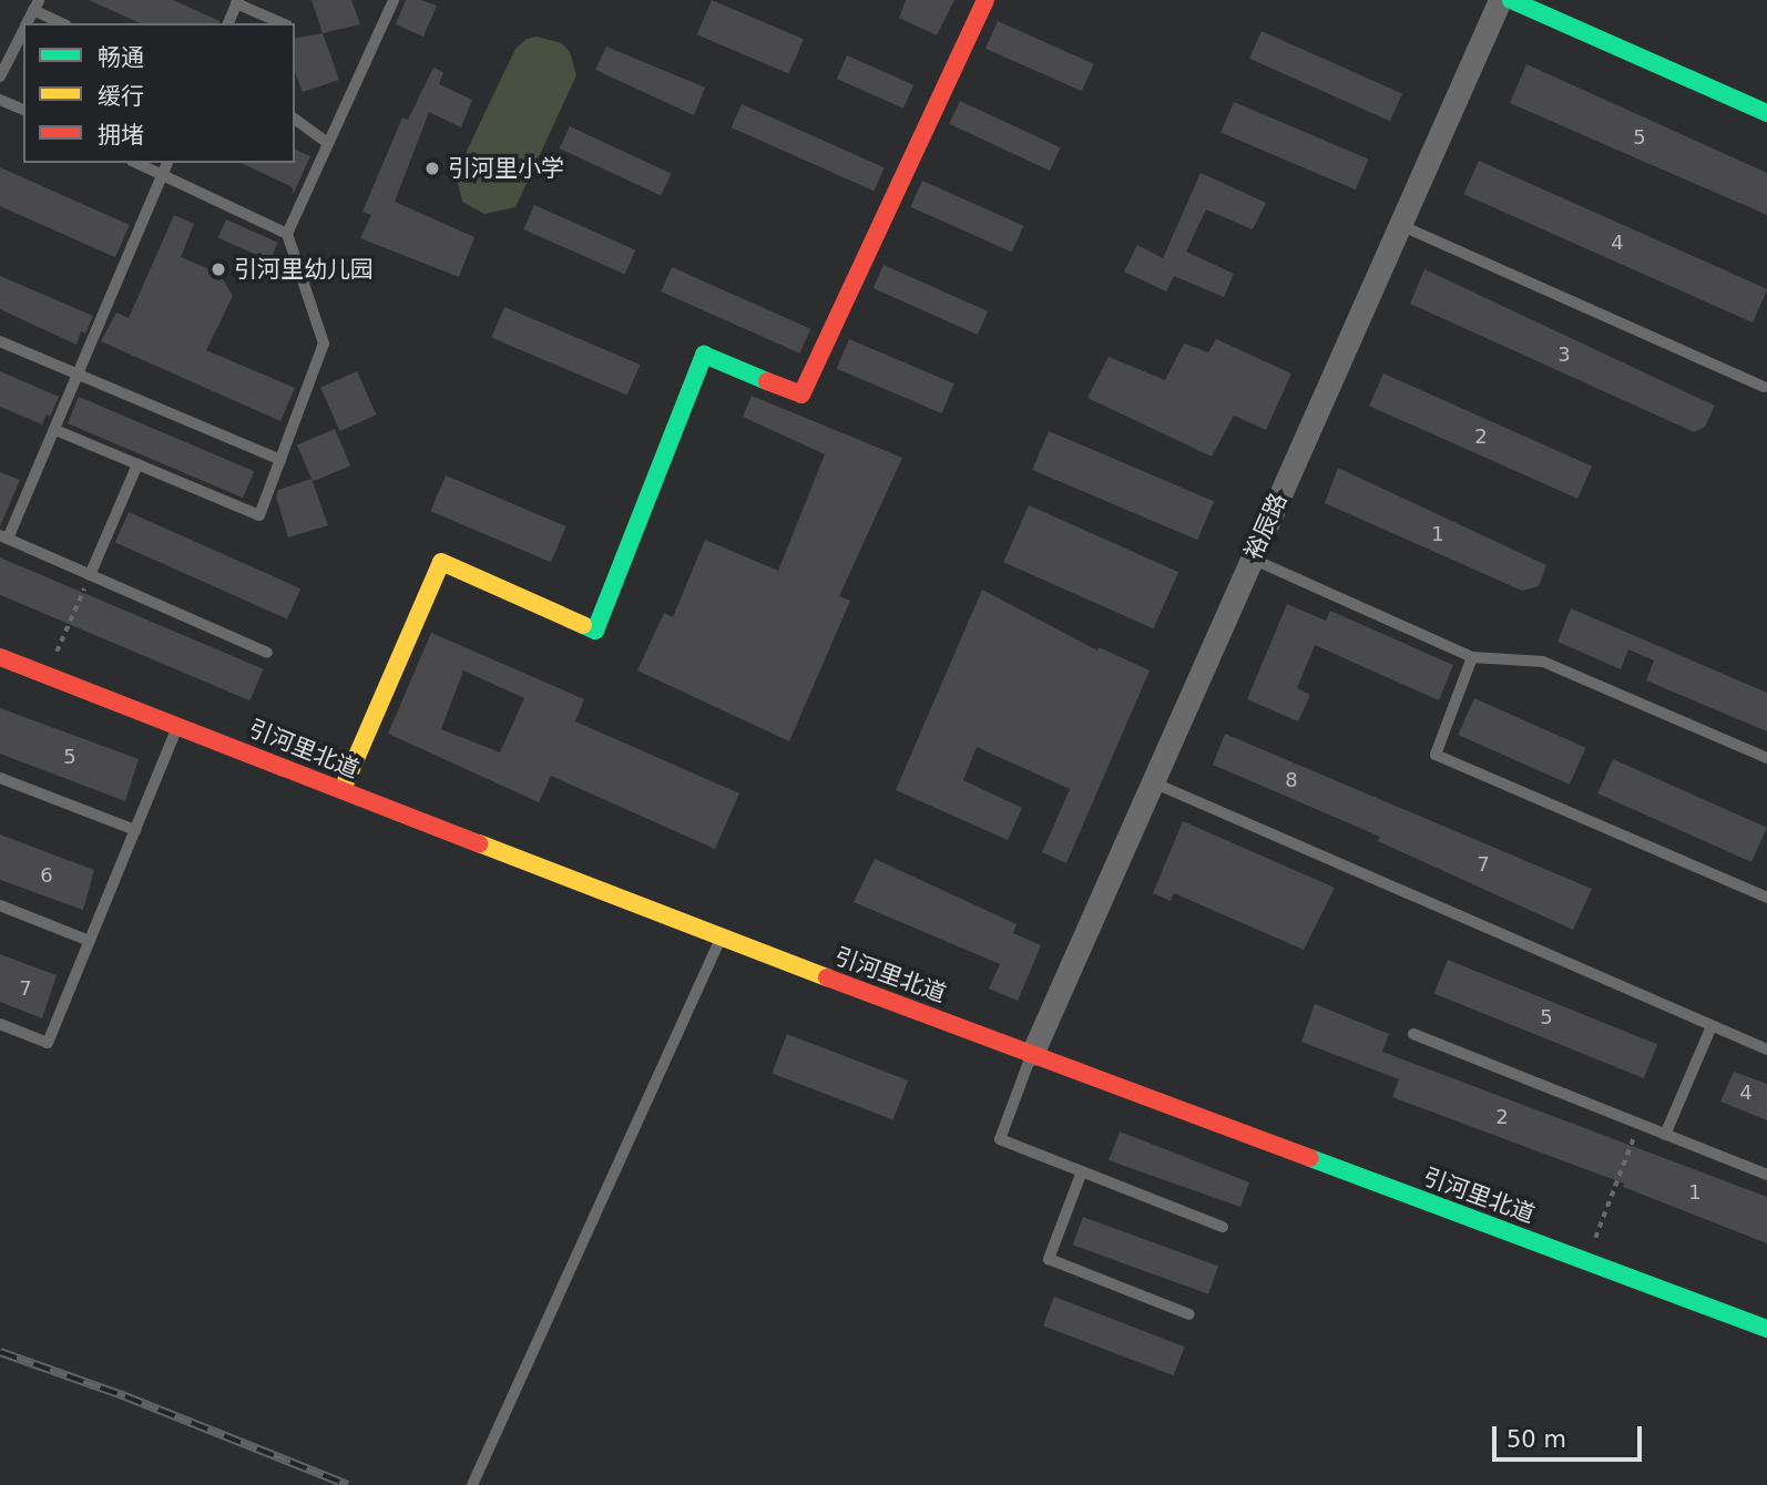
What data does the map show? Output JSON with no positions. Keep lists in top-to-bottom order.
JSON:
{
  "streets": {
    "street": ["裕辰路", "引河里北道"]
  },
  "crossings": [
    ["裕辰路", "引河里北道"]
  ],
  "places": ["引河里小学", "引河里幼儿园"],
  "house_numbers": [
    "5",
    "4",
    "3",
    "2",
    "1",
    "5",
    "8",
    "7",
    "6",
    "7",
    "5",
    "4",
    "2",
    "1"
  ],
  "legend": ["畅通", "缓行", "拥堵"],
  "scale_bar": "50 m"
}
